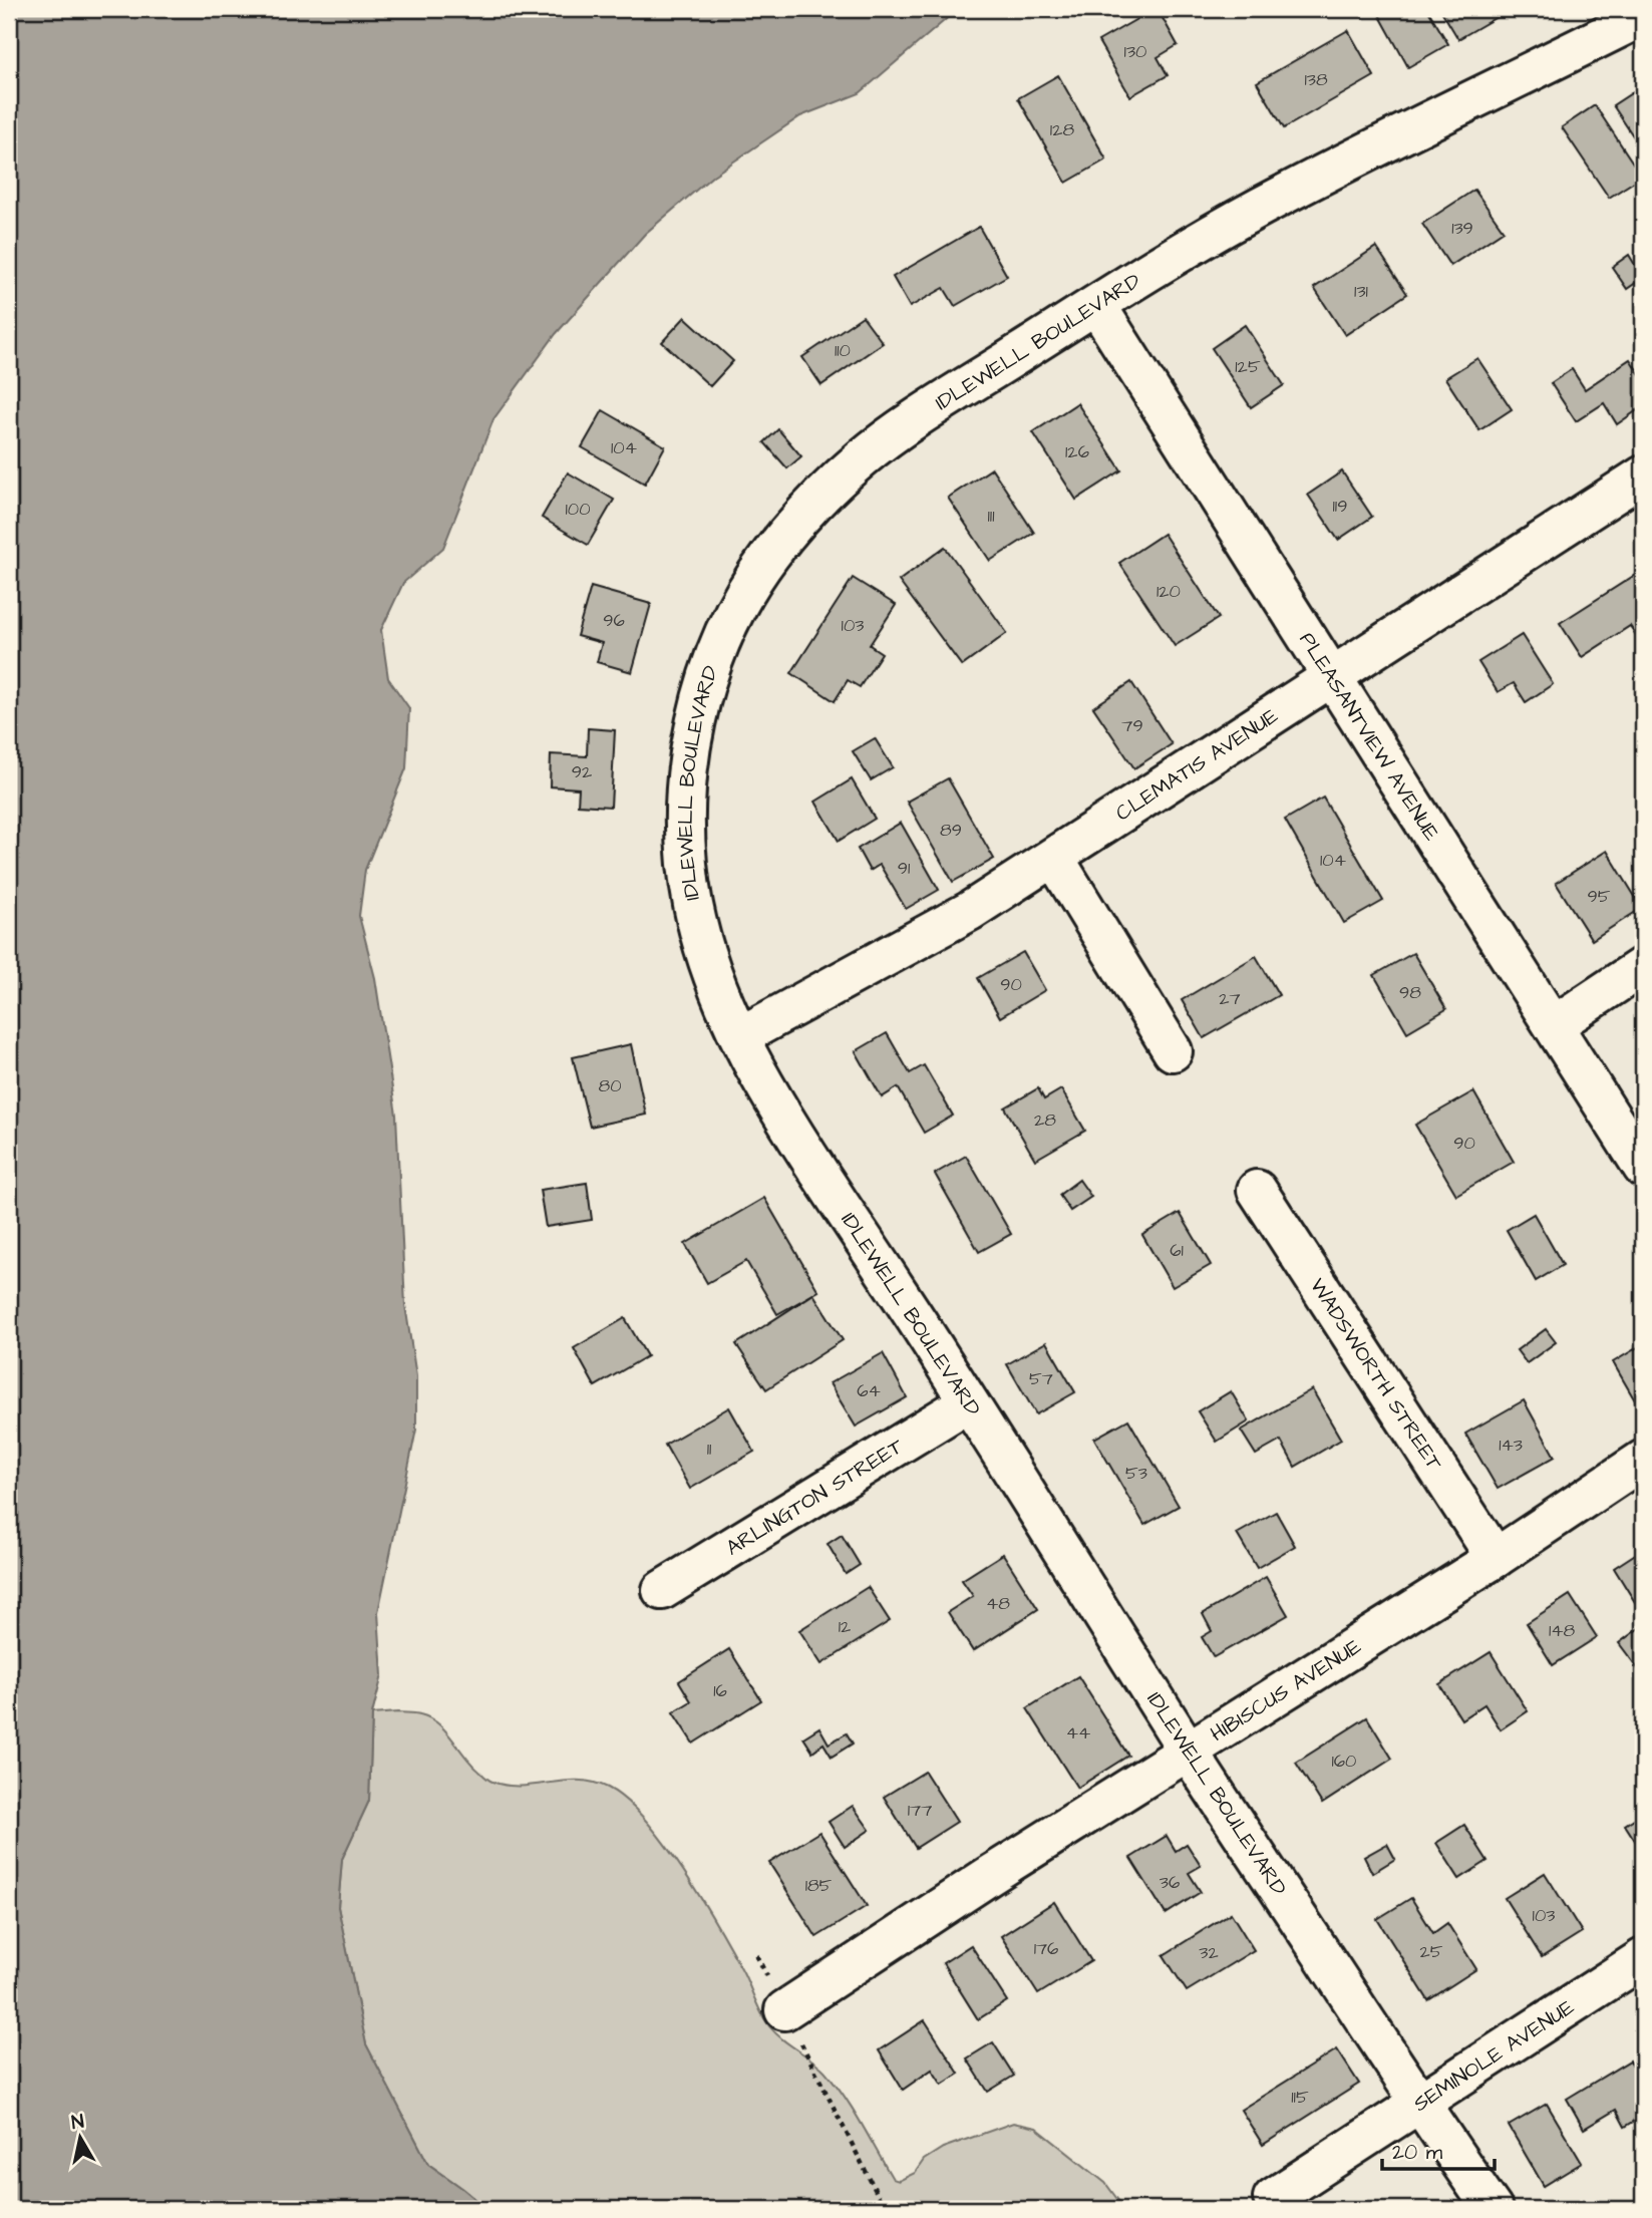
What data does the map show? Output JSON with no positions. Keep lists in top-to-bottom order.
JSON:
{
  "streets": {
    "street": [
      "IDLEWELL BOULEVARD",
      "PLEASANTVIEW AVENUE",
      "CLEMATIS AVENUE",
      "WADSWORTH STREET",
      "ARLINGTON STREET",
      "HIBISCUS AVENUE",
      "SEMINOLE AVENUE"
    ]
  },
  "crossings": [
    ["IDLEWELL BOULEVARD", "PLEASANTVIEW AVENUE"],
    ["IDLEWELL BOULEVARD", "CLEMATIS AVENUE"],
    ["IDLEWELL BOULEVARD", "ARLINGTON STREET"],
    ["IDLEWELL BOULEVARD", "HIBISCUS AVENUE"],
    ["IDLEWELL BOULEVARD", "SEMINOLE AVENUE"],
    ["PLEASANTVIEW AVENUE", "CLEMATIS AVENUE"],
    ["WADSWORTH STREET", "HIBISCUS AVENUE"]
  ],
  "house_numbers": [
    "130",
    "138",
    "128",
    "139",
    "131",
    "110",
    "125",
    "104",
    "126",
    "119",
    "100",
    "111",
    "120",
    "96",
    "103",
    "79",
    "92",
    "89",
    "104",
    "91",
    "95",
    "90",
    "98",
    "27",
    "80",
    "28",
    "90",
    "61",
    "57",
    "64",
    "143",
    "11",
    "53",
    "48",
    "12",
    "148",
    "16",
    "44",
    "160",
    "177",
    "36",
    "185",
    "103",
    "176",
    "25",
    "32",
    "115"
  ],
  "scale_bar": "20 m",
  "north": "top"
}
